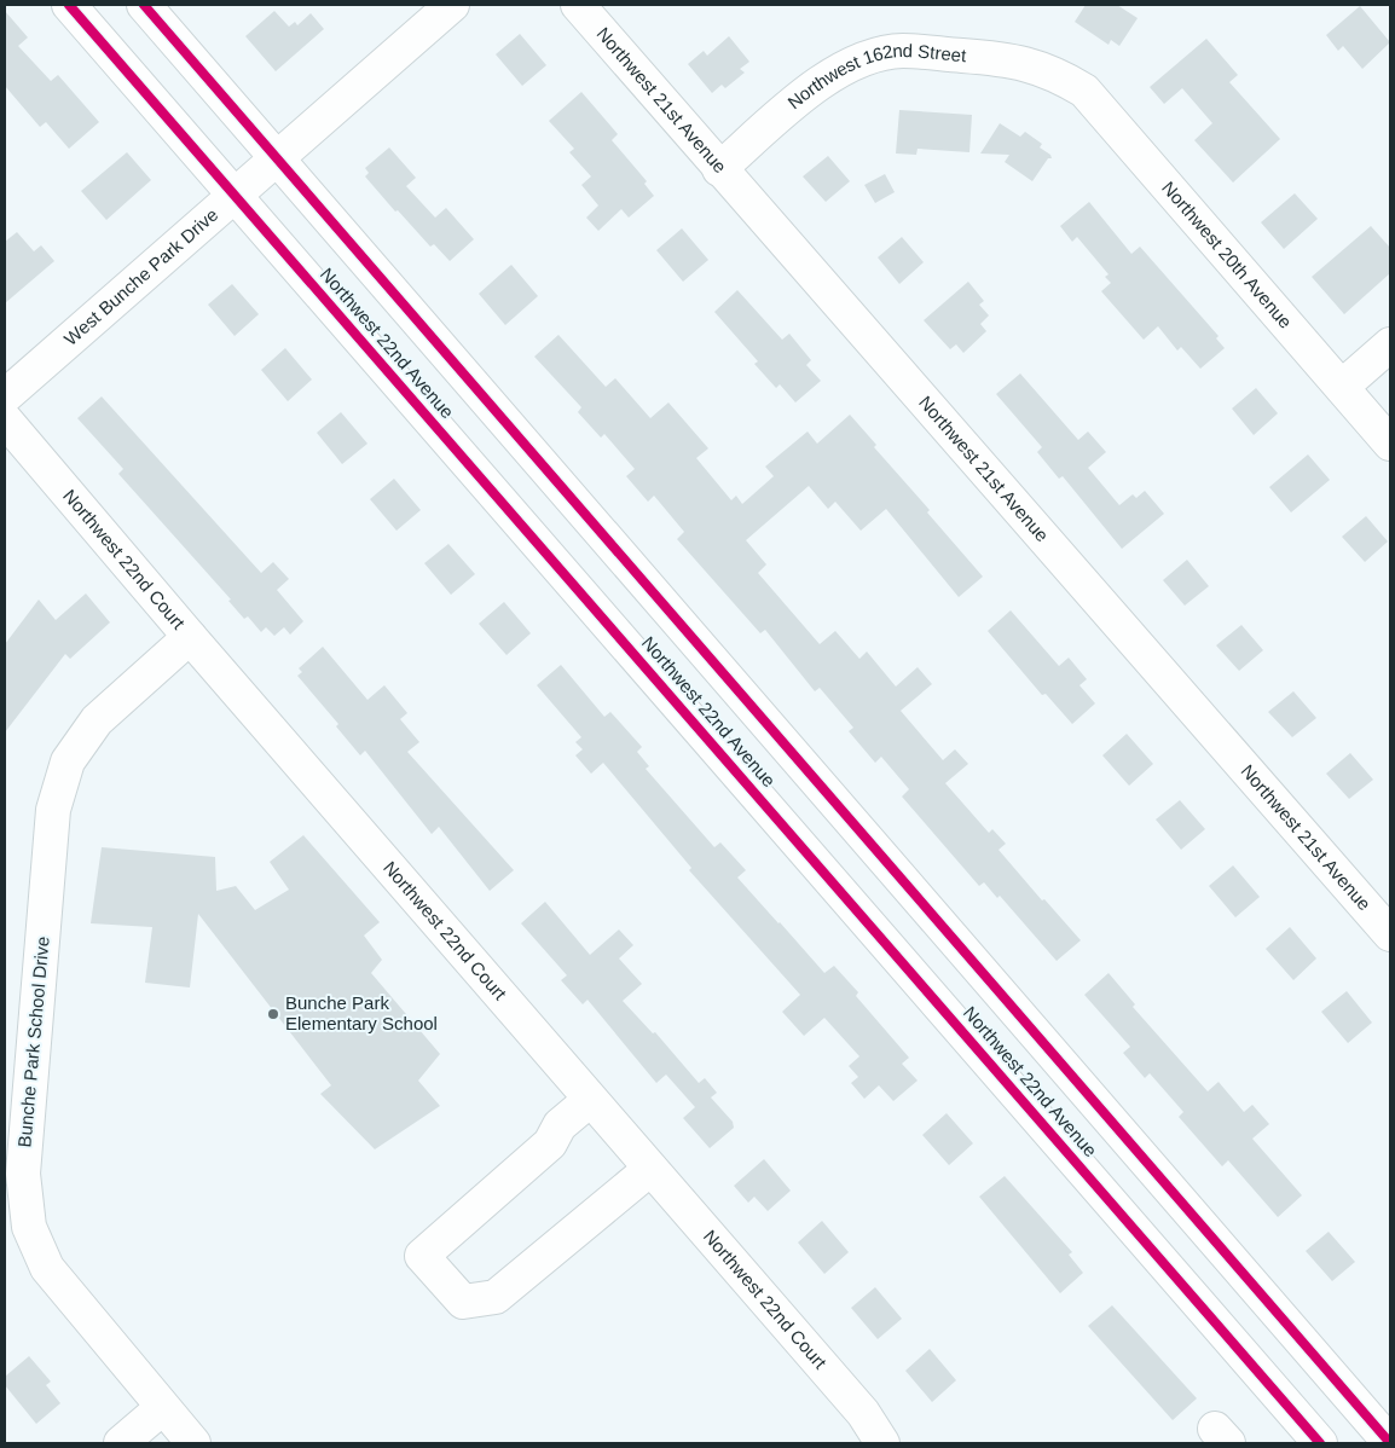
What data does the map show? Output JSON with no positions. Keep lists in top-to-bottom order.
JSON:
{
  "streets": {
    "street": [
      "Northwest 162nd Street",
      "Northwest 21st Avenue",
      "Northwest 20th Avenue",
      "West Bunche Park Drive",
      "Northwest 22nd Avenue",
      "Northwest 22nd Court",
      "Bunche Park School Drive"
    ]
  },
  "crossings": [
    ["Northwest 162nd Street", "Northwest 21st Avenue"],
    ["Northwest 162nd Street", "Northwest 20th Avenue"],
    ["West Bunche Park Drive", "Northwest 22nd Avenue"],
    ["Northwest 22nd Court", "Bunche Park School Drive"]
  ],
  "places": ["Bunche Park Elementary School"]
}
